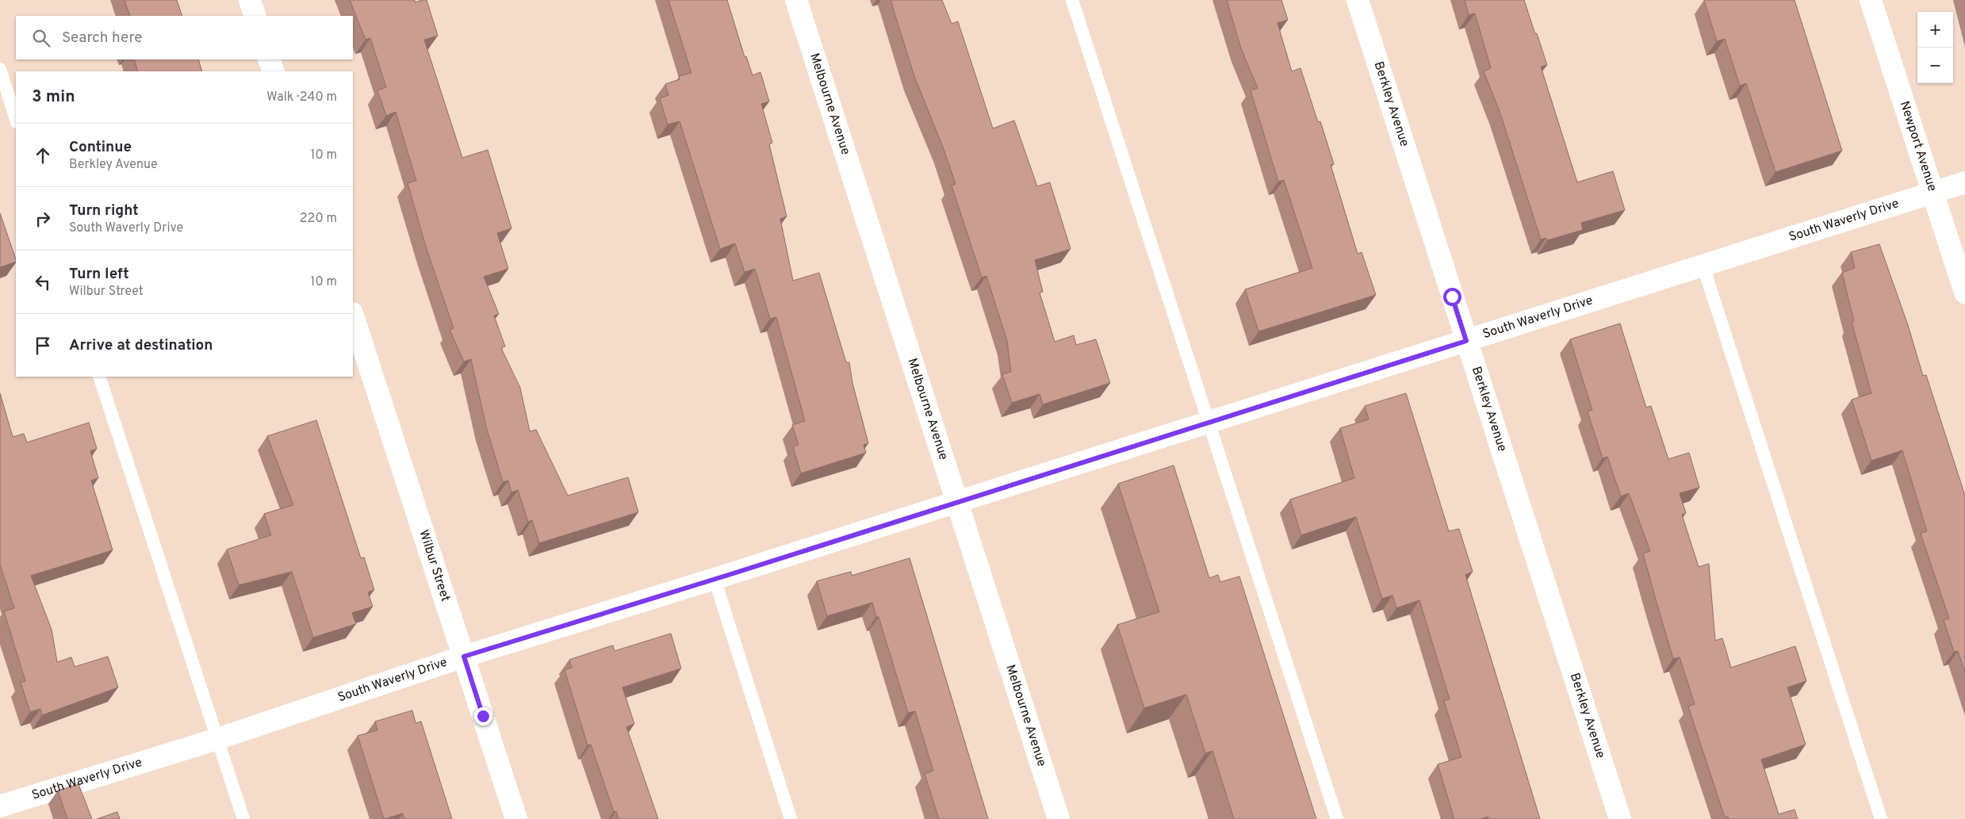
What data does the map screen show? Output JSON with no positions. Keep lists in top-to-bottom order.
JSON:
{
  "streets": {
    "street": [
      "Melbourne Avenue",
      "Berkley Avenue",
      "Newport Avenue",
      "South Waverly Drive",
      "Wilbur Street"
    ]
  },
  "crossings": [
    ["Melbourne Avenue", "South Waverly Drive"],
    ["Berkley Avenue", "South Waverly Drive"],
    ["Newport Avenue", "South Waverly Drive"],
    ["South Waverly Drive", "Wilbur Street"]
  ],
  "page": {
    "map_buttons": ["+", "−"],
    "search": "Search here",
    "heading": ["3 min", "Walk · 240 m"],
    "list": [
      ["Continue", "Berkley Avenue", "10 m"],
      ["Turn right", "South Waverly Drive", "220 m"],
      ["Turn left", "Wilbur Street", "10 m"],
      "Arrive at destination"
    ]
  }
}
